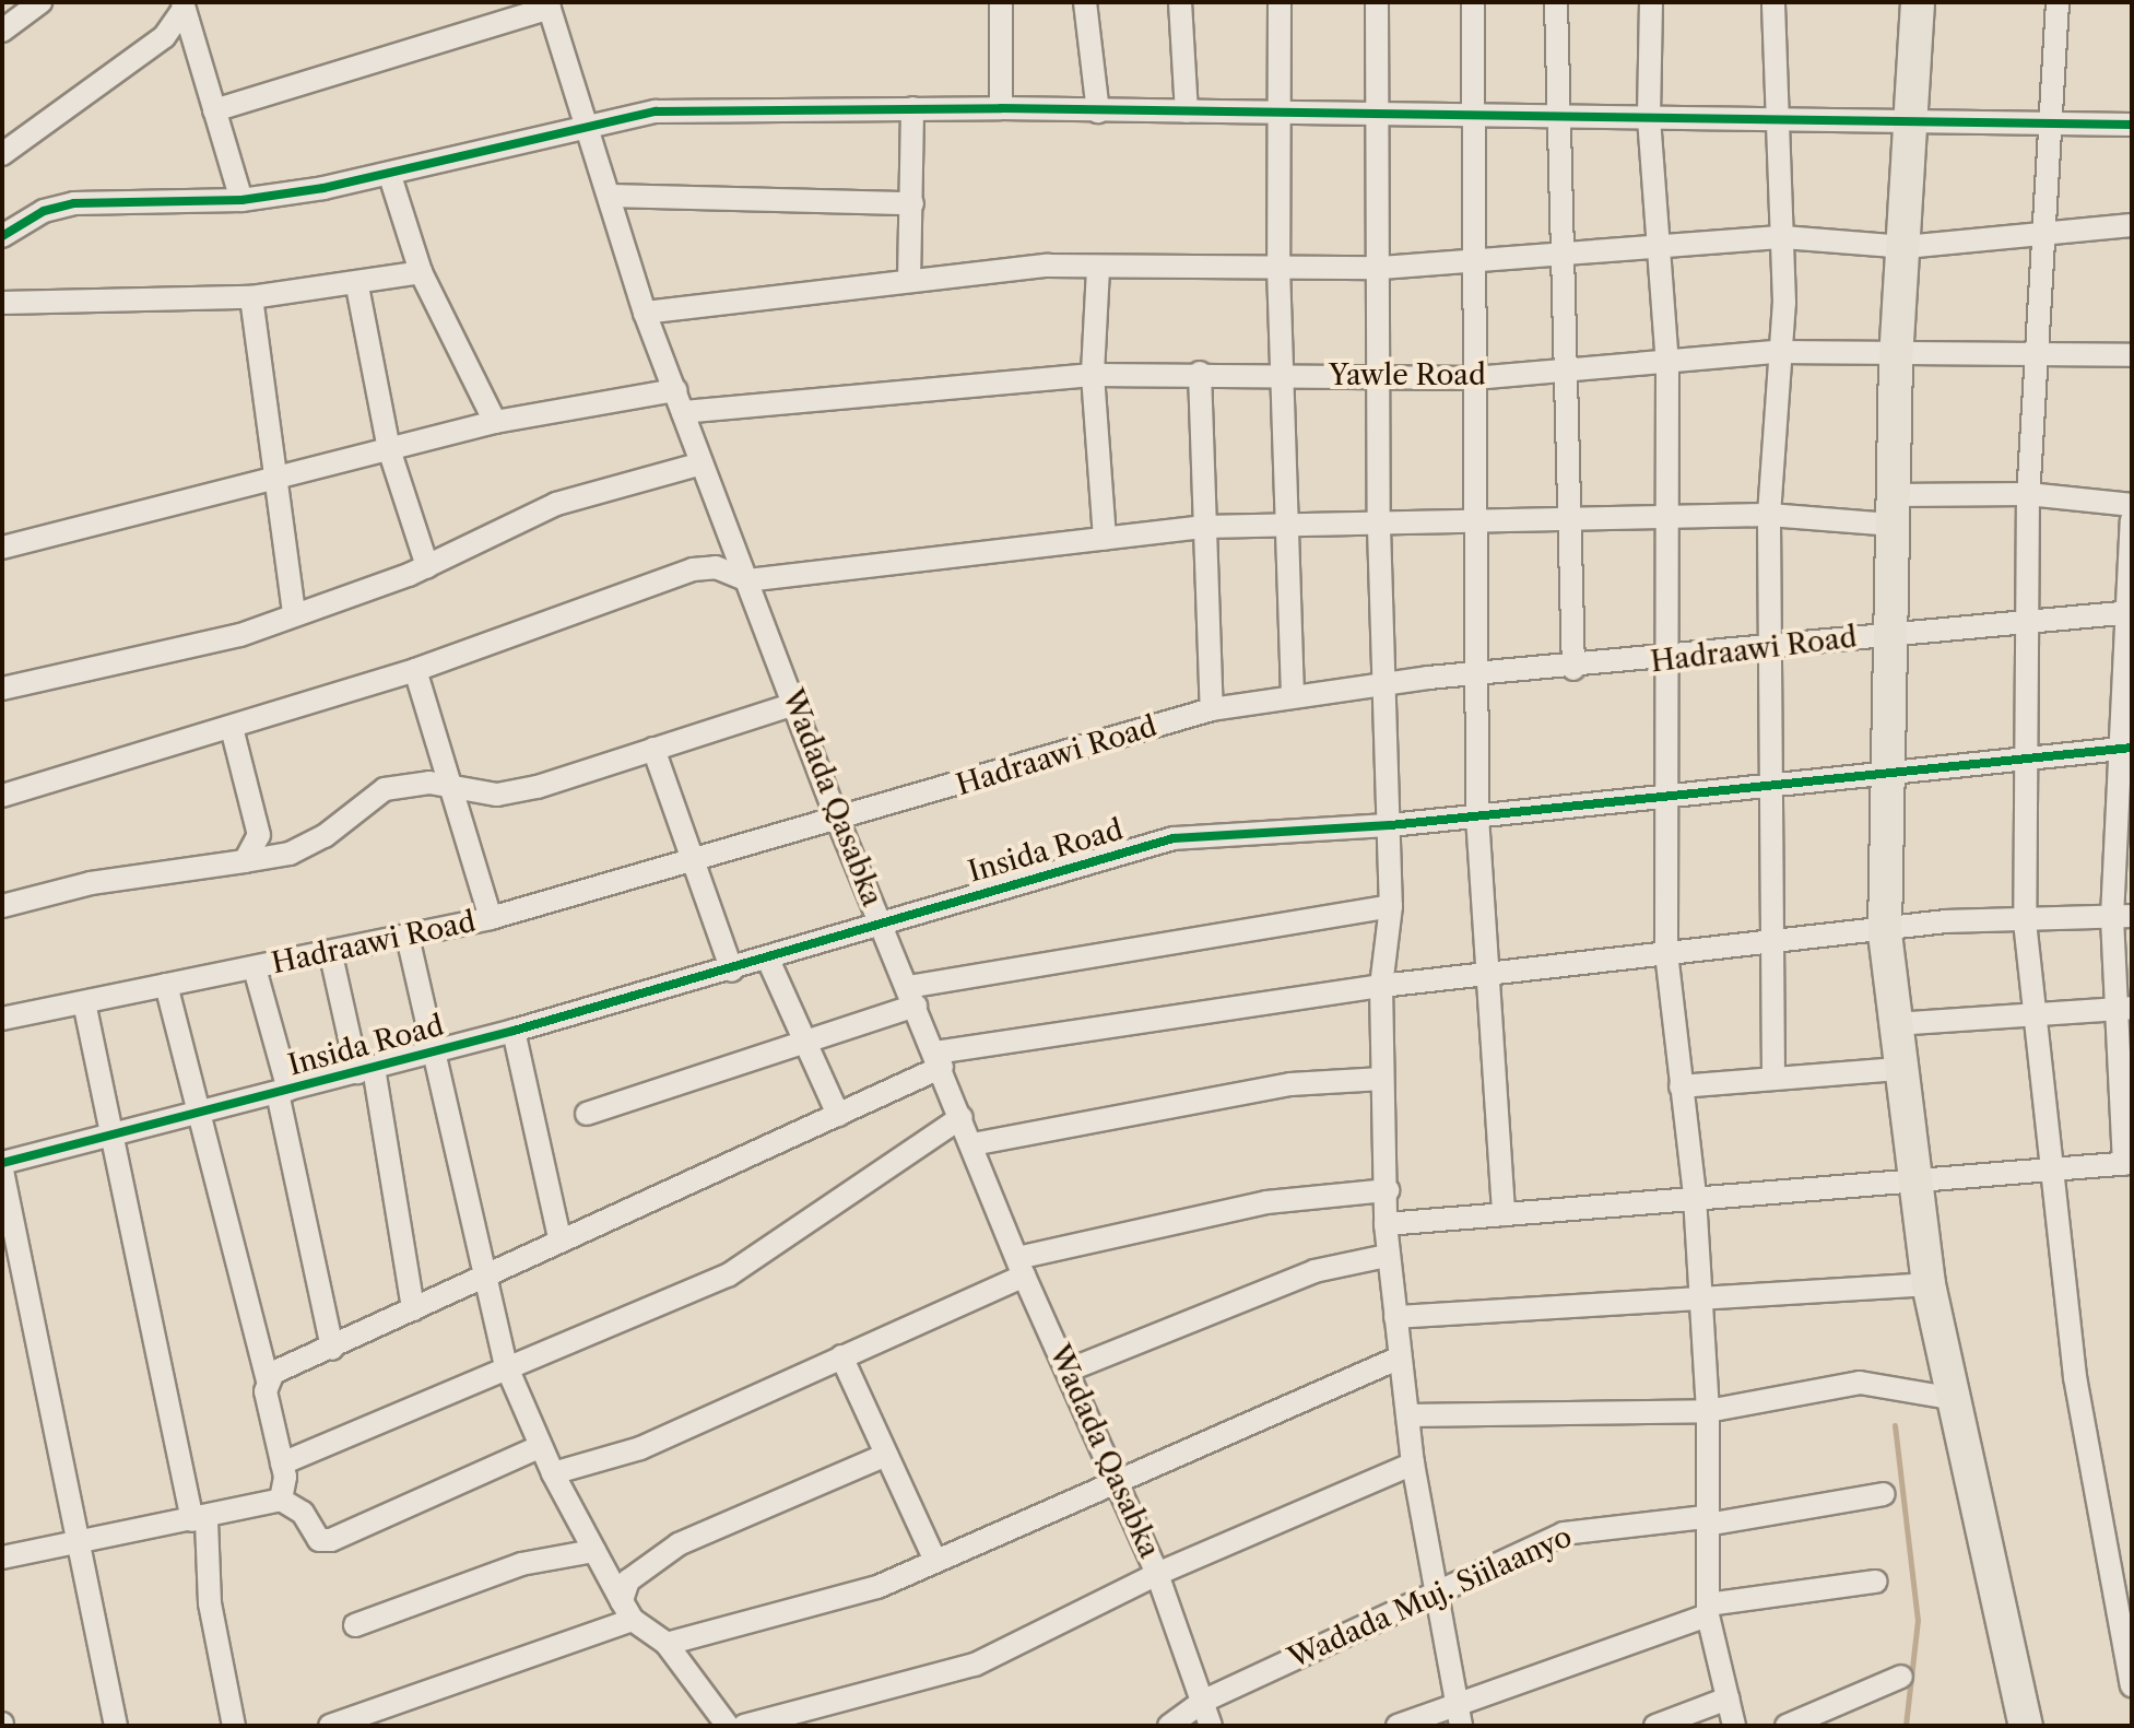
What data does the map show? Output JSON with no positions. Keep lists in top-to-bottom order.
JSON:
{
  "streets": {
    "street": [
      "Yawle Road",
      "Hadraawi Road",
      "Wadada Qasabka",
      "Insida Road",
      "Wadada Muj. Siilaanyo"
    ]
  },
  "crossings": [
    ["Yawle Road", "Wadada Qasabka"],
    ["Hadraawi Road", "Wadada Qasabka"],
    ["Wadada Qasabka", "Insida Road"],
    ["Wadada Qasabka", "Wadada Muj. Siilaanyo"]
  ]
}
